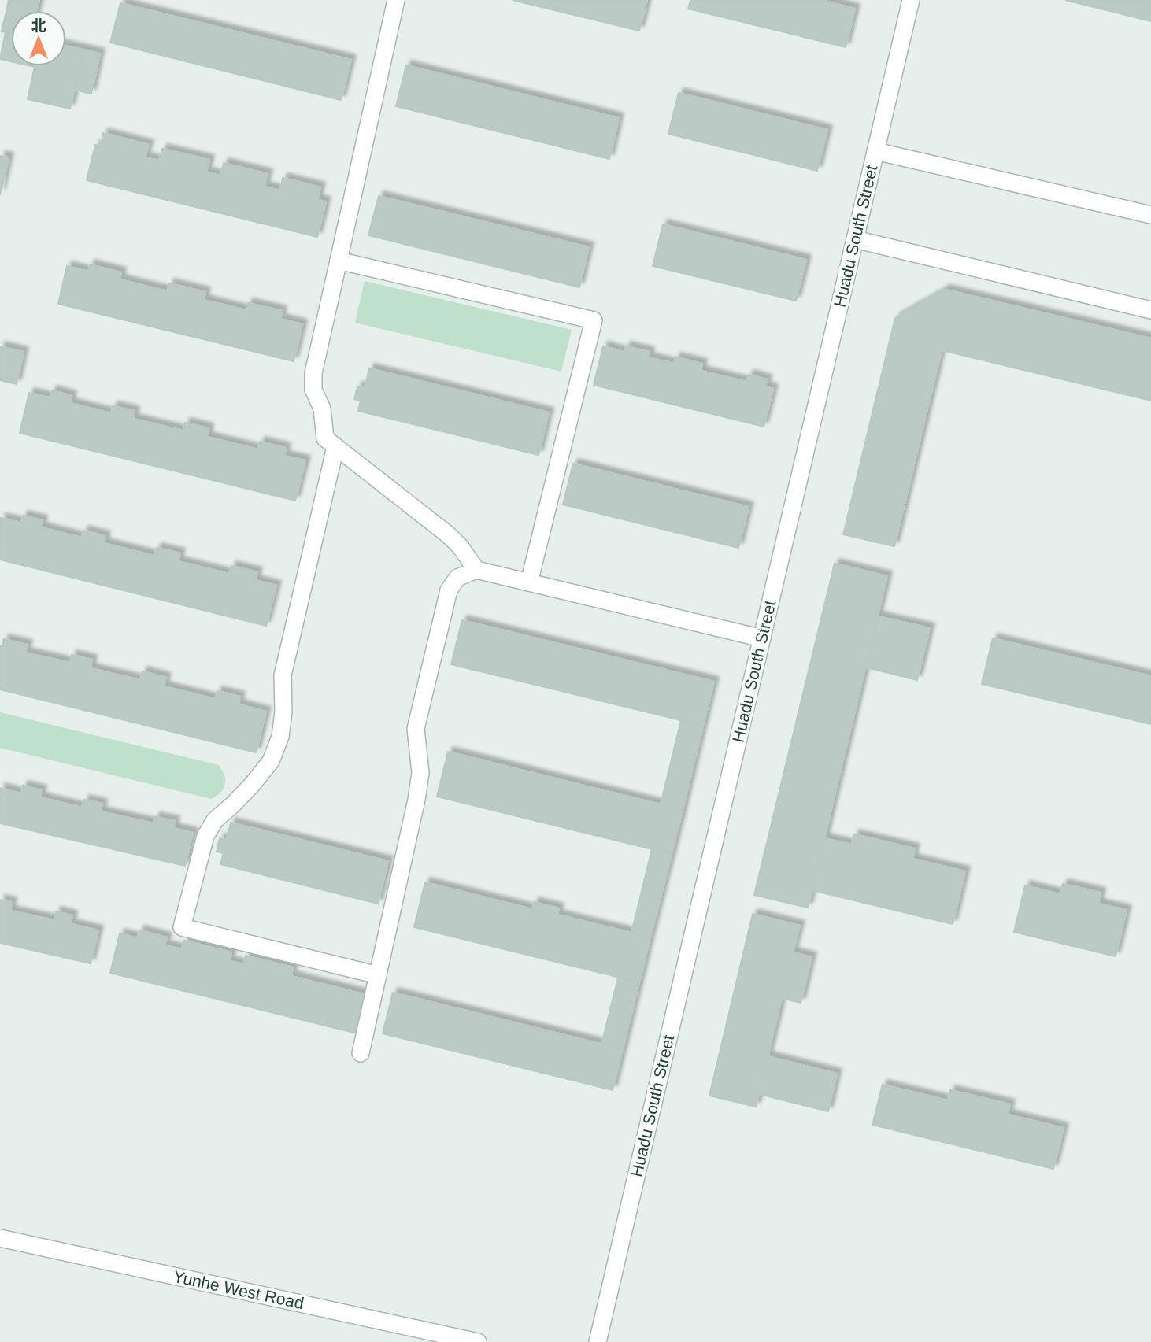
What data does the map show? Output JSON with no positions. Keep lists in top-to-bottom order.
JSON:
{
  "streets": {
    "street": ["Huadu South Street", "Yunhe West Road"]
  },
  "north": "top"
}
